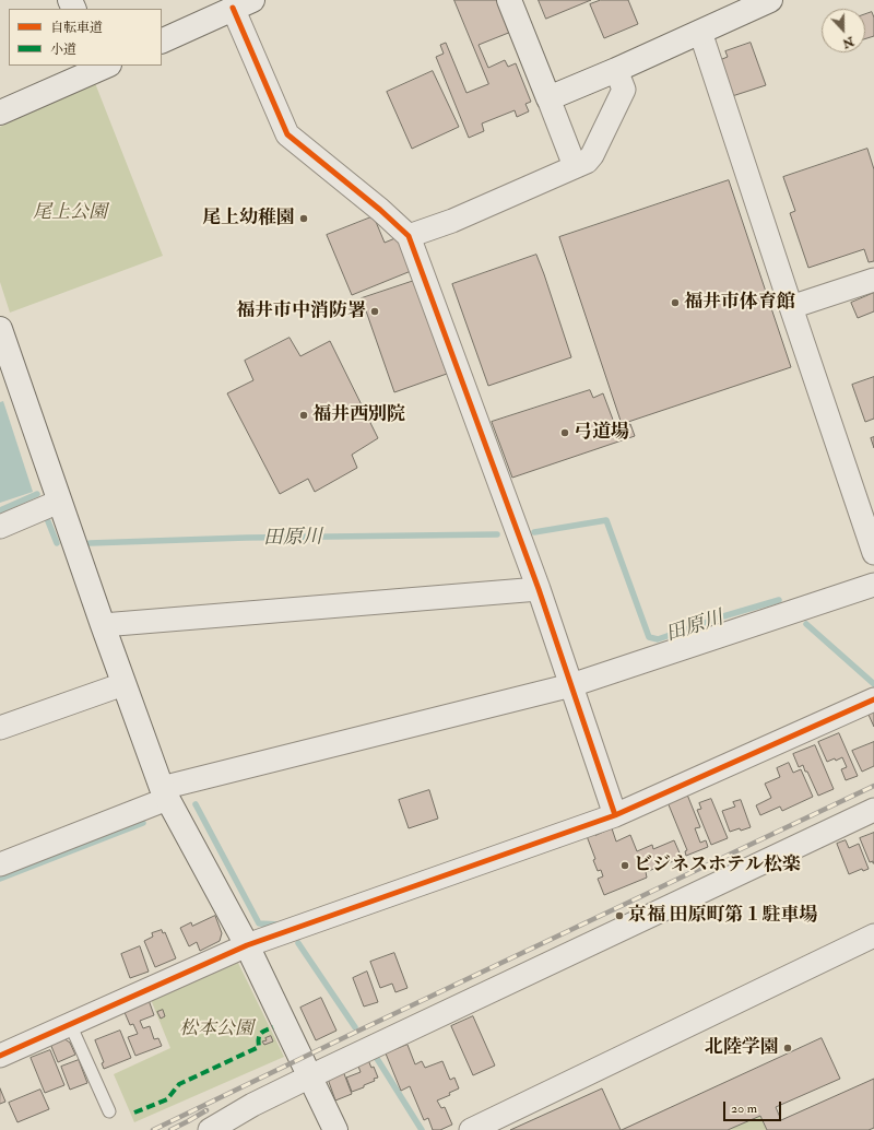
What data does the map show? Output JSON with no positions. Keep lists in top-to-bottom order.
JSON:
{
  "water": ["田原川"],
  "parks": ["尾上公園", "松本公園"],
  "places": [
    "尾上幼稚園",
    "福井市体育館",
    "福井市中消防署",
    "福井西別院",
    "弓道場",
    "ビジネスホテル松楽",
    "京福 田原町第１駐車場",
    "北陸学園"
  ],
  "legend": ["自転車道", "小道"],
  "scale_bar": "20 m",
  "north": "bottom"
}
